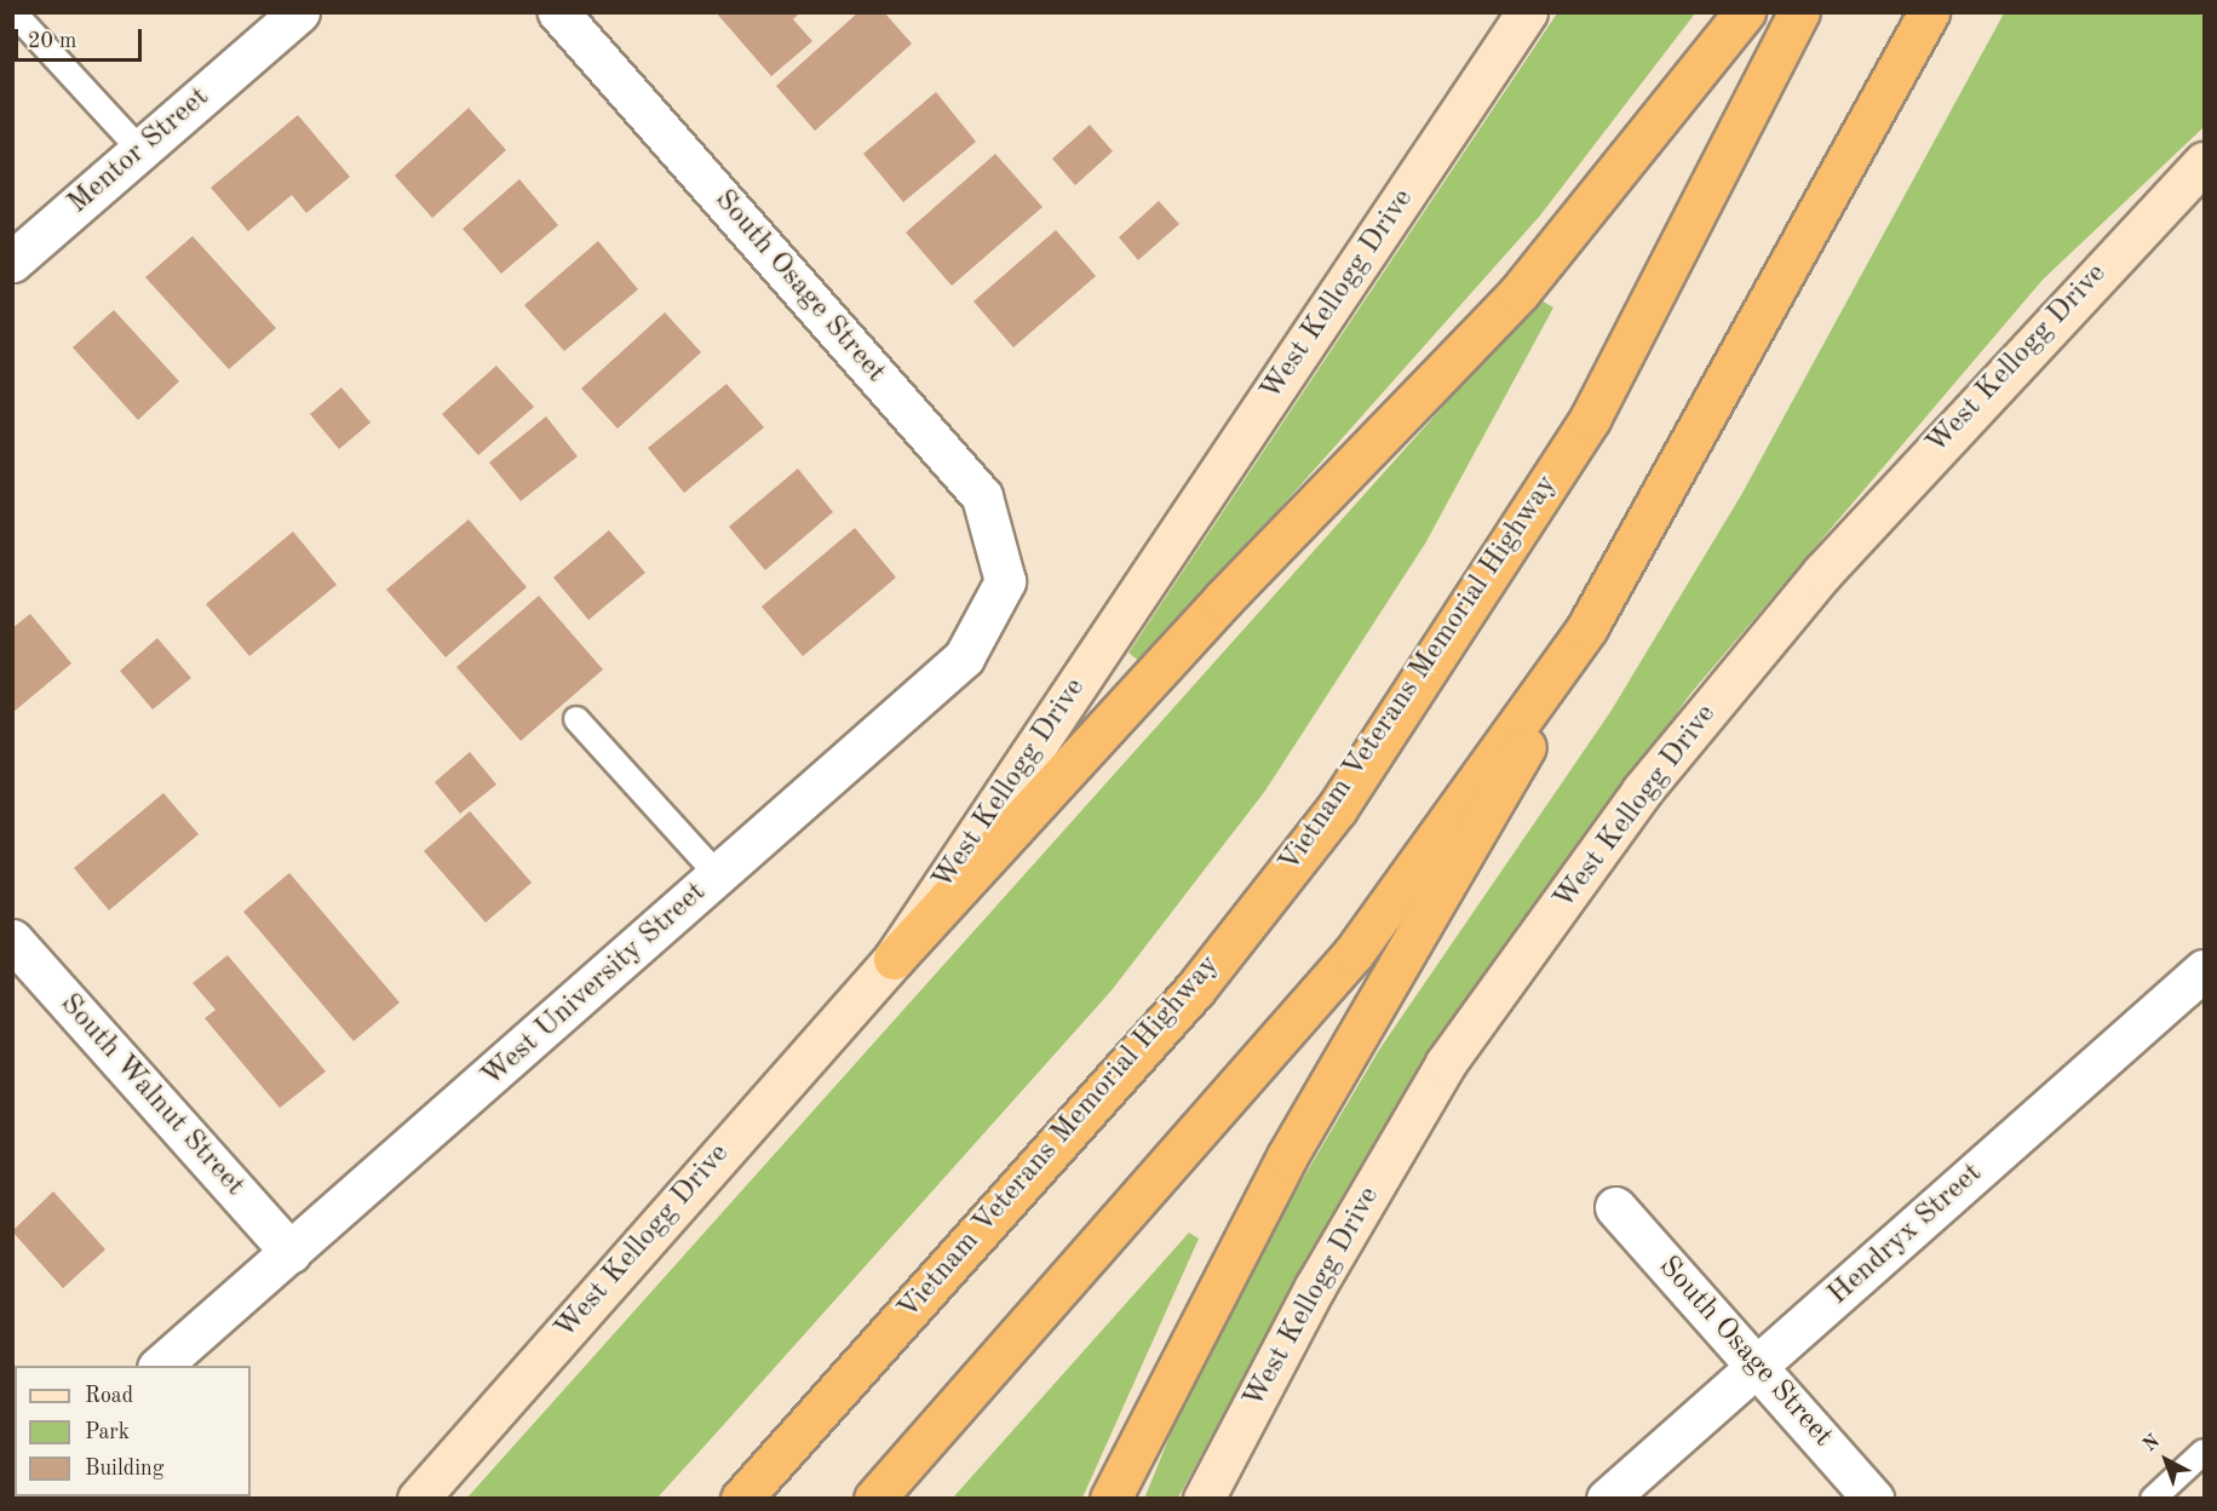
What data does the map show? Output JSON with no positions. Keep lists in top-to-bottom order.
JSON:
{
  "streets": {
    "highway": ["Vietnam Veterans Memorial Highway"],
    "main road": ["West Kellogg Drive"],
    "street": [
      "Mentor Street",
      "South Osage Street",
      "West University Street",
      "South Walnut Street",
      "Hendryx Street"
    ]
  },
  "crossings": [
    ["South Osage Street", "West University Street"],
    ["South Osage Street", "Hendryx Street"],
    ["West University Street", "South Walnut Street"]
  ],
  "legend": ["Road", "Park", "Building"],
  "scale_bar": "20 m",
  "north": "top left"
}
